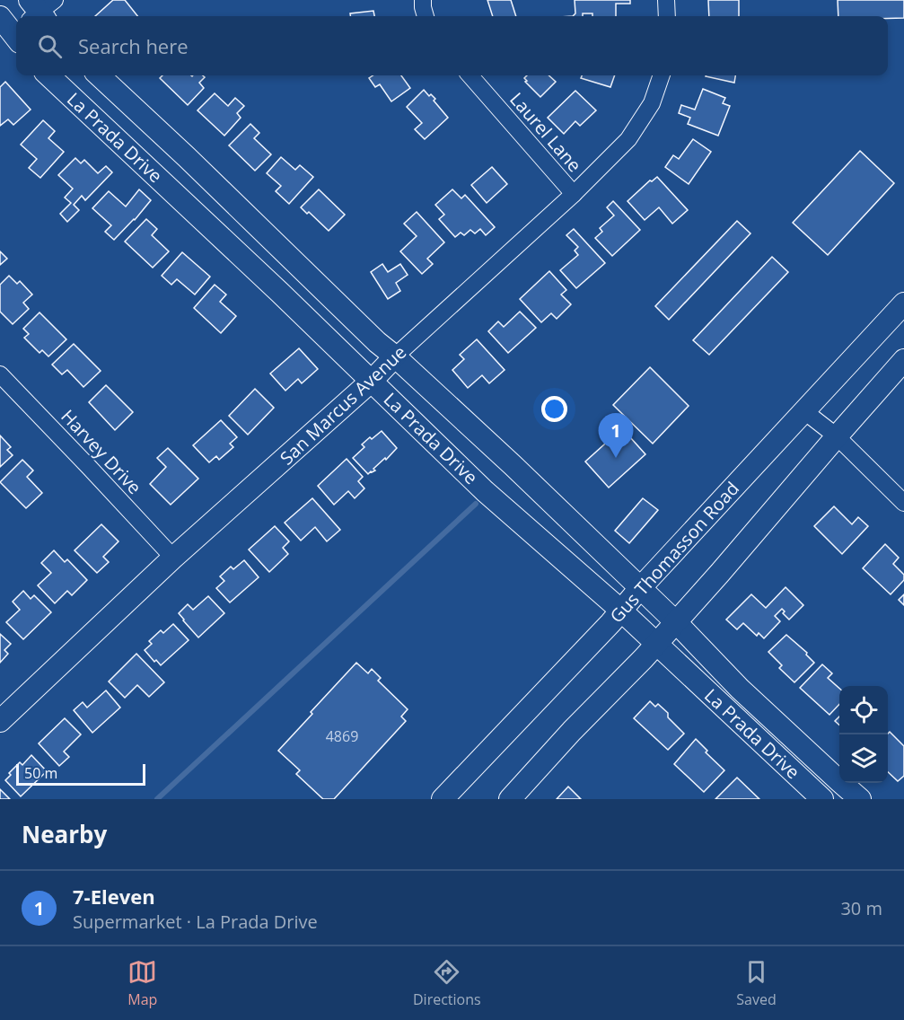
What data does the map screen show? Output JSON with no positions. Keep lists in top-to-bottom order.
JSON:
{
  "streets": {
    "main road": ["La Prada Drive", "San Marcus Avenue", "Gus Thomasson Road"],
    "street": ["Laurel Lane", "Harvey Drive"]
  },
  "crossings": [
    ["Laurel Lane", "San Marcus Avenue"],
    ["La Prada Drive", "San Marcus Avenue"],
    ["La Prada Drive", "Gus Thomasson Road"],
    ["San Marcus Avenue", "Harvey Drive"]
  ],
  "house_numbers": ["4869"],
  "scale_bar": "50 m",
  "page": {
    "search": "Search here",
    "pins": "1",
    "scale": "50 m",
    "heading": "Nearby",
    "list": [
      {
        "mark": "1",
        "name": "7-Eleven",
        "note": "Supermarket · La Prada Drive",
        "value": "30 m"
      }
    ],
    "nav": ["Map", "Directions", "Saved"]
  }
}
